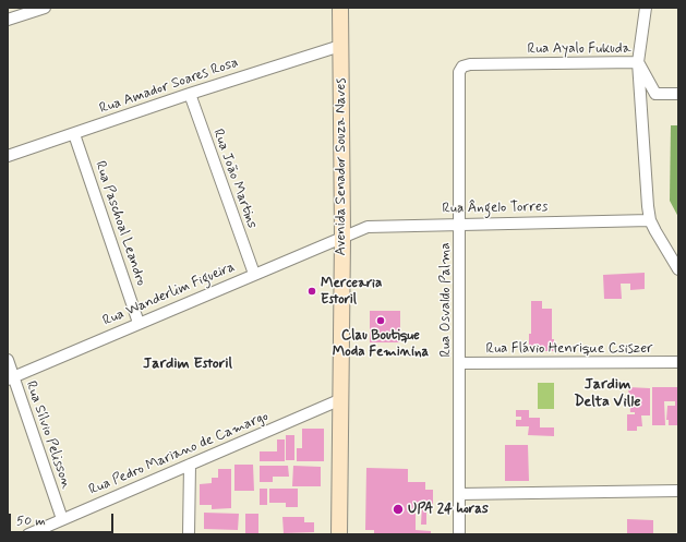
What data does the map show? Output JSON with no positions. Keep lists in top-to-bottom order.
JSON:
{
  "streets": {
    "street": [
      "Rua Ayalo Fukuda",
      "Rua Amador Soares Rosa",
      "Avenida Senador Souza Naves",
      "Rua João Martins",
      "Rua Ângelo Torres",
      "Rua Paschoal Leandro",
      "Rua Wanderlim Figueira",
      "Rua Osvaldo Palma",
      "Rua Flávio Henrique Csiszer",
      "Rua Sílvio Pelisson",
      "Rua Pedro Mariano de Camargo"
    ]
  },
  "crossings": [
    ["Rua Ayalo Fukuda", "Rua Osvaldo Palma"],
    ["Rua Amador Soares Rosa", "Avenida Senador Souza Naves"],
    ["Rua Amador Soares Rosa", "Rua João Martins"],
    ["Rua Amador Soares Rosa", "Rua Paschoal Leandro"],
    ["Avenida Senador Souza Naves", "Rua Ângelo Torres"],
    ["Avenida Senador Souza Naves", "Rua Wanderlim Figueira"],
    ["Avenida Senador Souza Naves", "Rua Pedro Mariano de Camargo"],
    ["Rua João Martins", "Rua Wanderlim Figueira"],
    ["Rua Ângelo Torres", "Rua Wanderlim Figueira"],
    ["Rua Ângelo Torres", "Rua Osvaldo Palma"],
    ["Rua Paschoal Leandro", "Rua Wanderlim Figueira"],
    ["Rua Wanderlim Figueira", "Rua Sílvio Pelisson"],
    ["Rua Osvaldo Palma", "Rua Flávio Henrique Csiszer"],
    ["Rua Sílvio Pelisson", "Rua Pedro Mariano de Camargo"]
  ],
  "districts": ["Jardim Estoril", "Jardim Delta Ville"],
  "places": ["Mercearia Estoril", "Clau Boutique Moda Feminina", "UPA 24 horas"],
  "scale_bar": "50 m"
}
